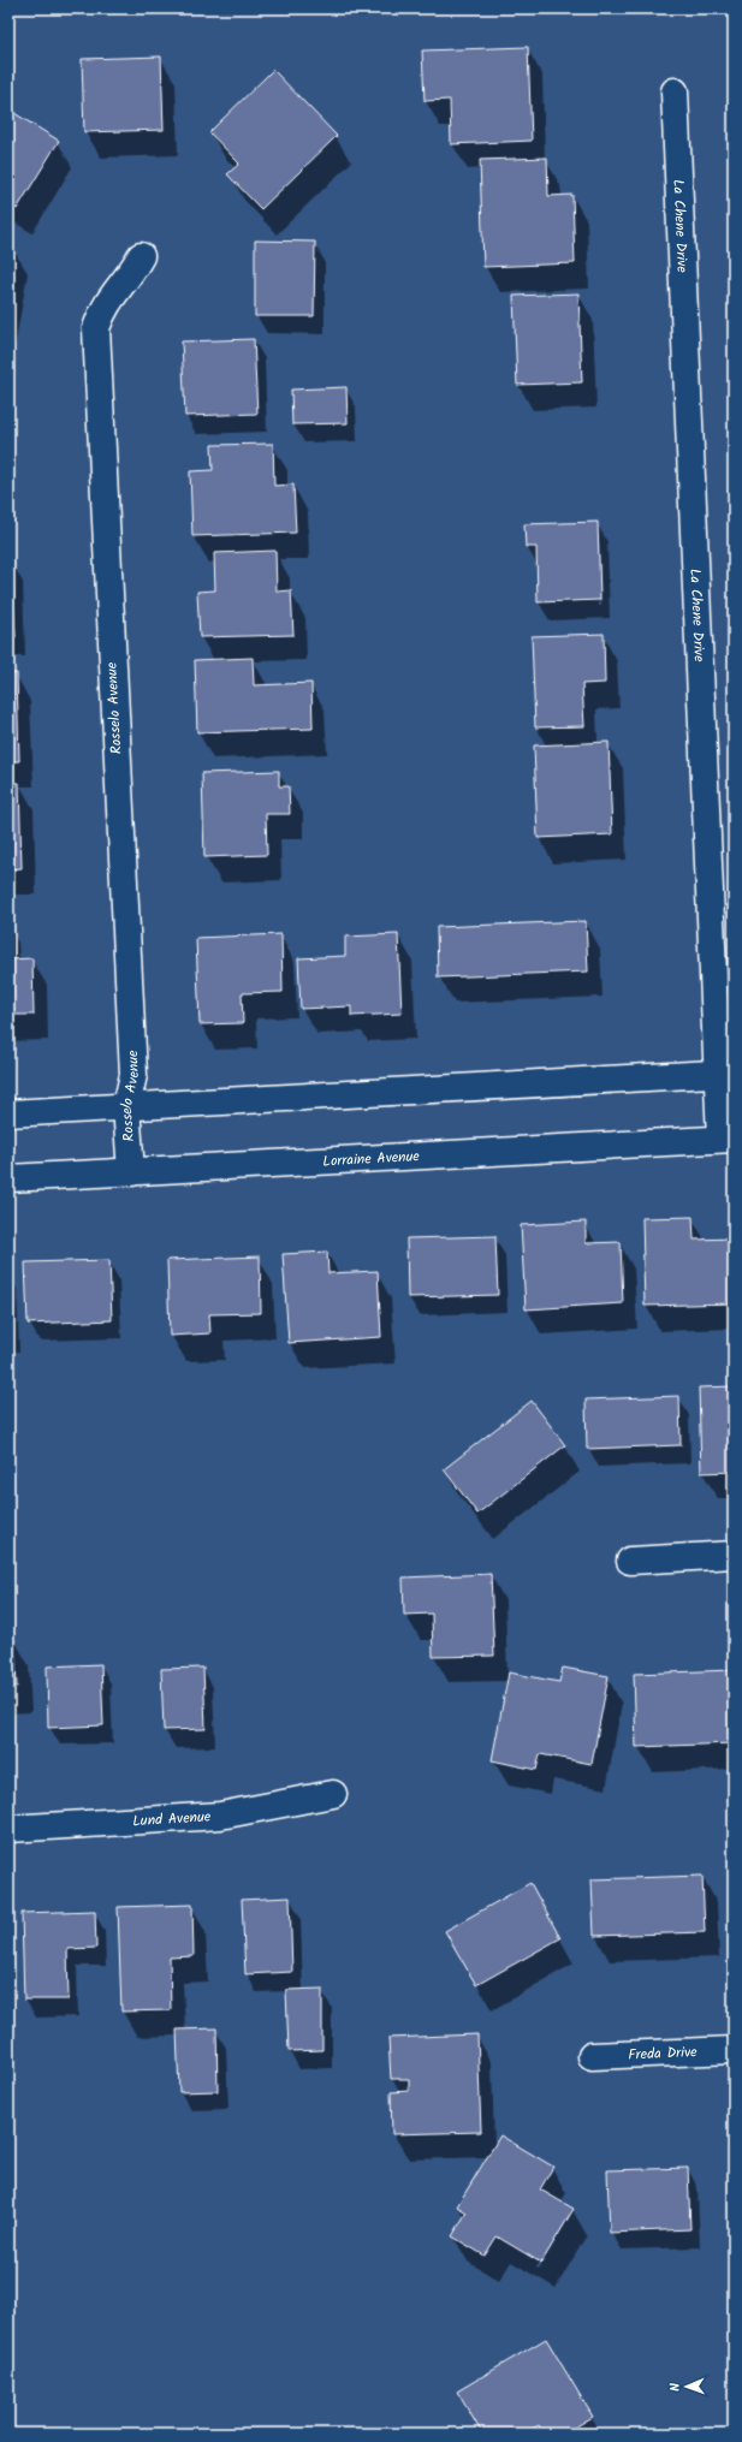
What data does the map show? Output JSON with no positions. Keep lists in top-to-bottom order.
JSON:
{
  "streets": {
    "street": [
      "La Chene Drive",
      "Rosselo Avenue",
      "Lorraine Avenue",
      "Lund Avenue",
      "Freda Drive"
    ]
  },
  "crossings": [
    ["La Chene Drive", "Lorraine Avenue"],
    ["Rosselo Avenue", "Lorraine Avenue"]
  ],
  "north": "left"
}
